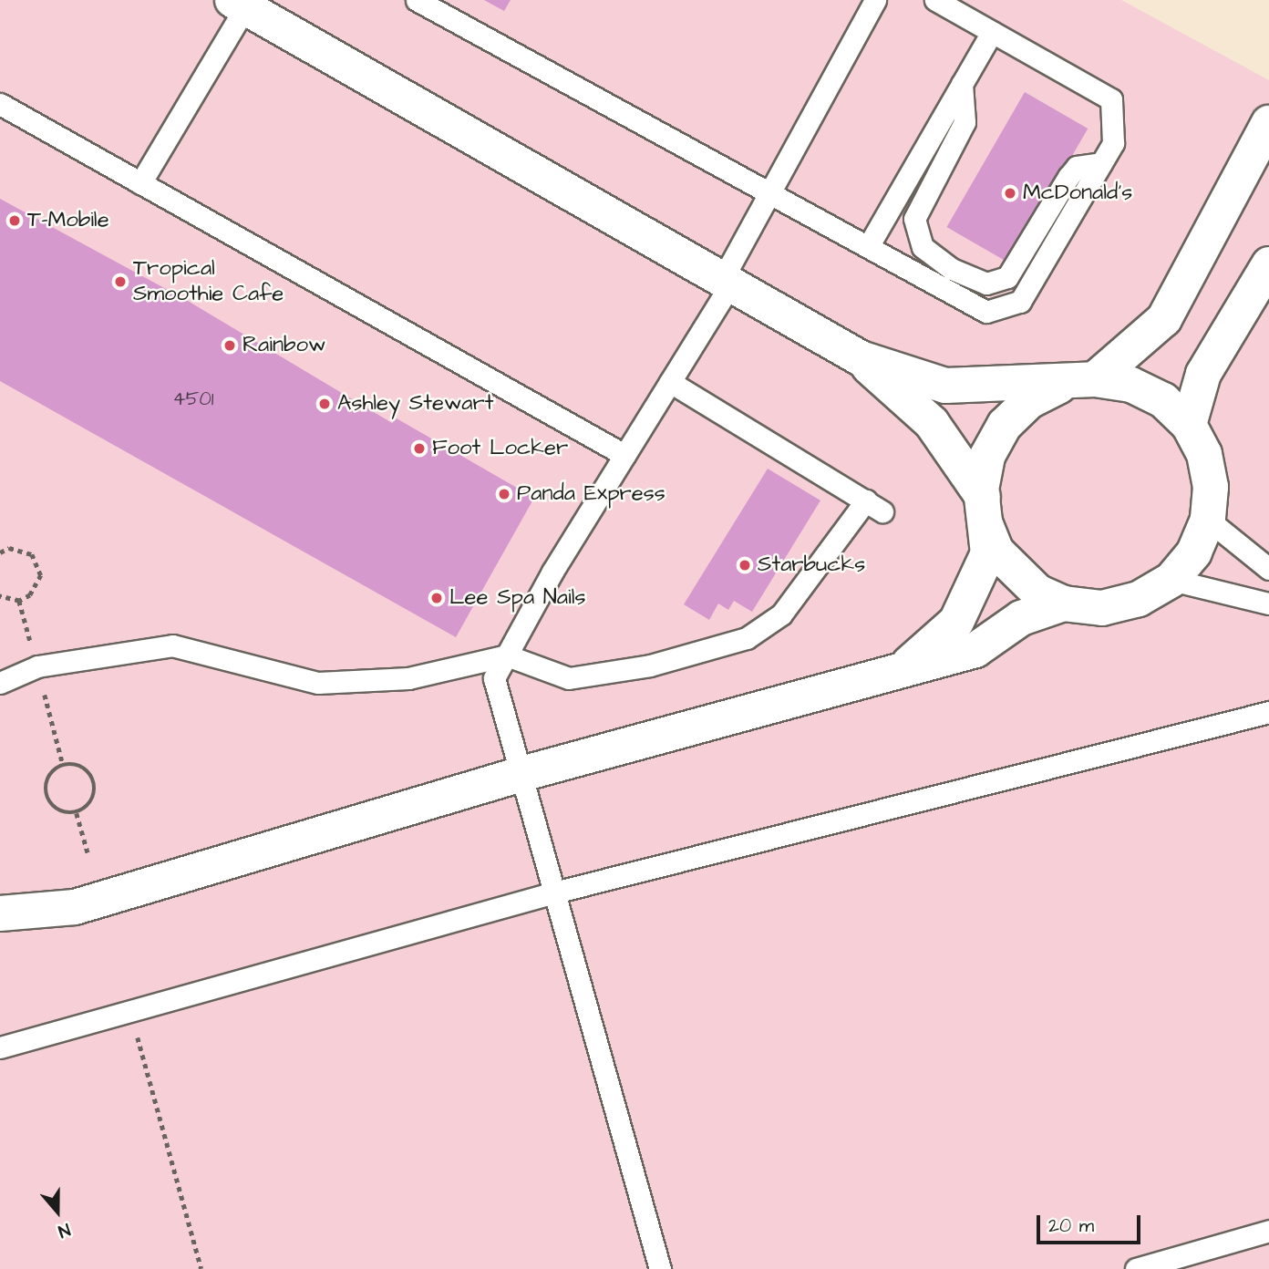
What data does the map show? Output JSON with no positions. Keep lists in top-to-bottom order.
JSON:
{
  "places": [
    "McDonald's",
    "T-Mobile",
    "Tropical Smoothie Cafe",
    "Rainbow",
    "Ashley Stewart",
    "Foot Locker",
    "Panda Express",
    "Starbucks",
    "Lee Spa Nails"
  ],
  "house_numbers": ["4501"],
  "scale_bar": "20 m",
  "north": "bottom"
}
